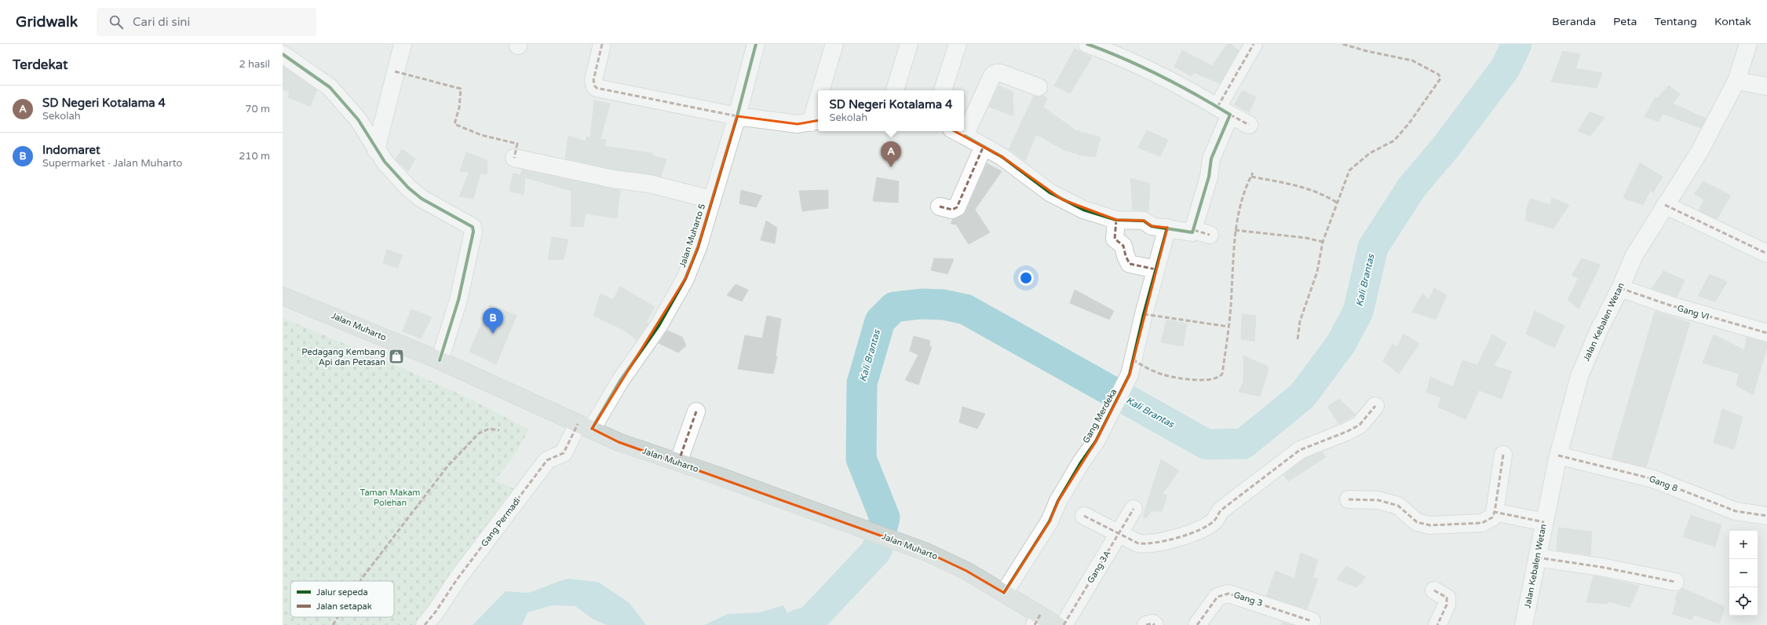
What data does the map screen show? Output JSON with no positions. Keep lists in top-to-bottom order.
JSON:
{
  "streets": {
    "main road": ["Jalan Muharto"],
    "street": [
      "Jalan Muharto 5",
      "Gang VI",
      "Jalan Kebalen Wetan",
      "Gang Merdeka",
      "Gang 8",
      "Gang Permadi",
      "Gang 3A",
      "Gang 3"
    ]
  },
  "crossings": [
    ["Jalan Muharto 5", "Jalan Muharto"],
    ["Jalan Muharto 5", "Gang Permadi"],
    ["Gang VI", "Jalan Kebalen Wetan"],
    ["Jalan Kebalen Wetan", "Gang 8"],
    ["Jalan Muharto", "Gang Merdeka"],
    ["Jalan Muharto", "Gang Permadi"]
  ],
  "water": ["Kali Brantas"],
  "parks": ["Taman Makam Polehan"],
  "places": {
    "shop": ["Pedagang Kembang Api dan Petasan"]
  },
  "legend": ["Jalur sepeda", "Jalan setapak"],
  "page": {
    "header": "Gridwalk",
    "search": "Cari di sini",
    "nav": [
      "Beranda",
      "Peta",
      "Tentang",
      "Kontak"
    ],
    "heading": ["Terdekat", "2 hasil"],
    "list": [
      {
        "mark": "A",
        "name": "SD Negeri Kotalama 4",
        "note": "Sekolah",
        "value": "70 m"
      },
      {
        "mark": "B",
        "name": "Indomaret",
        "note": "Supermarket · Jalan Muharto",
        "value": "210 m"
      }
    ],
    "popup": ["SD Negeri Kotalama 4", "Sekolah"],
    "pins": ["A", "B"],
    "map_buttons": ["+", "−"]
  }
}
